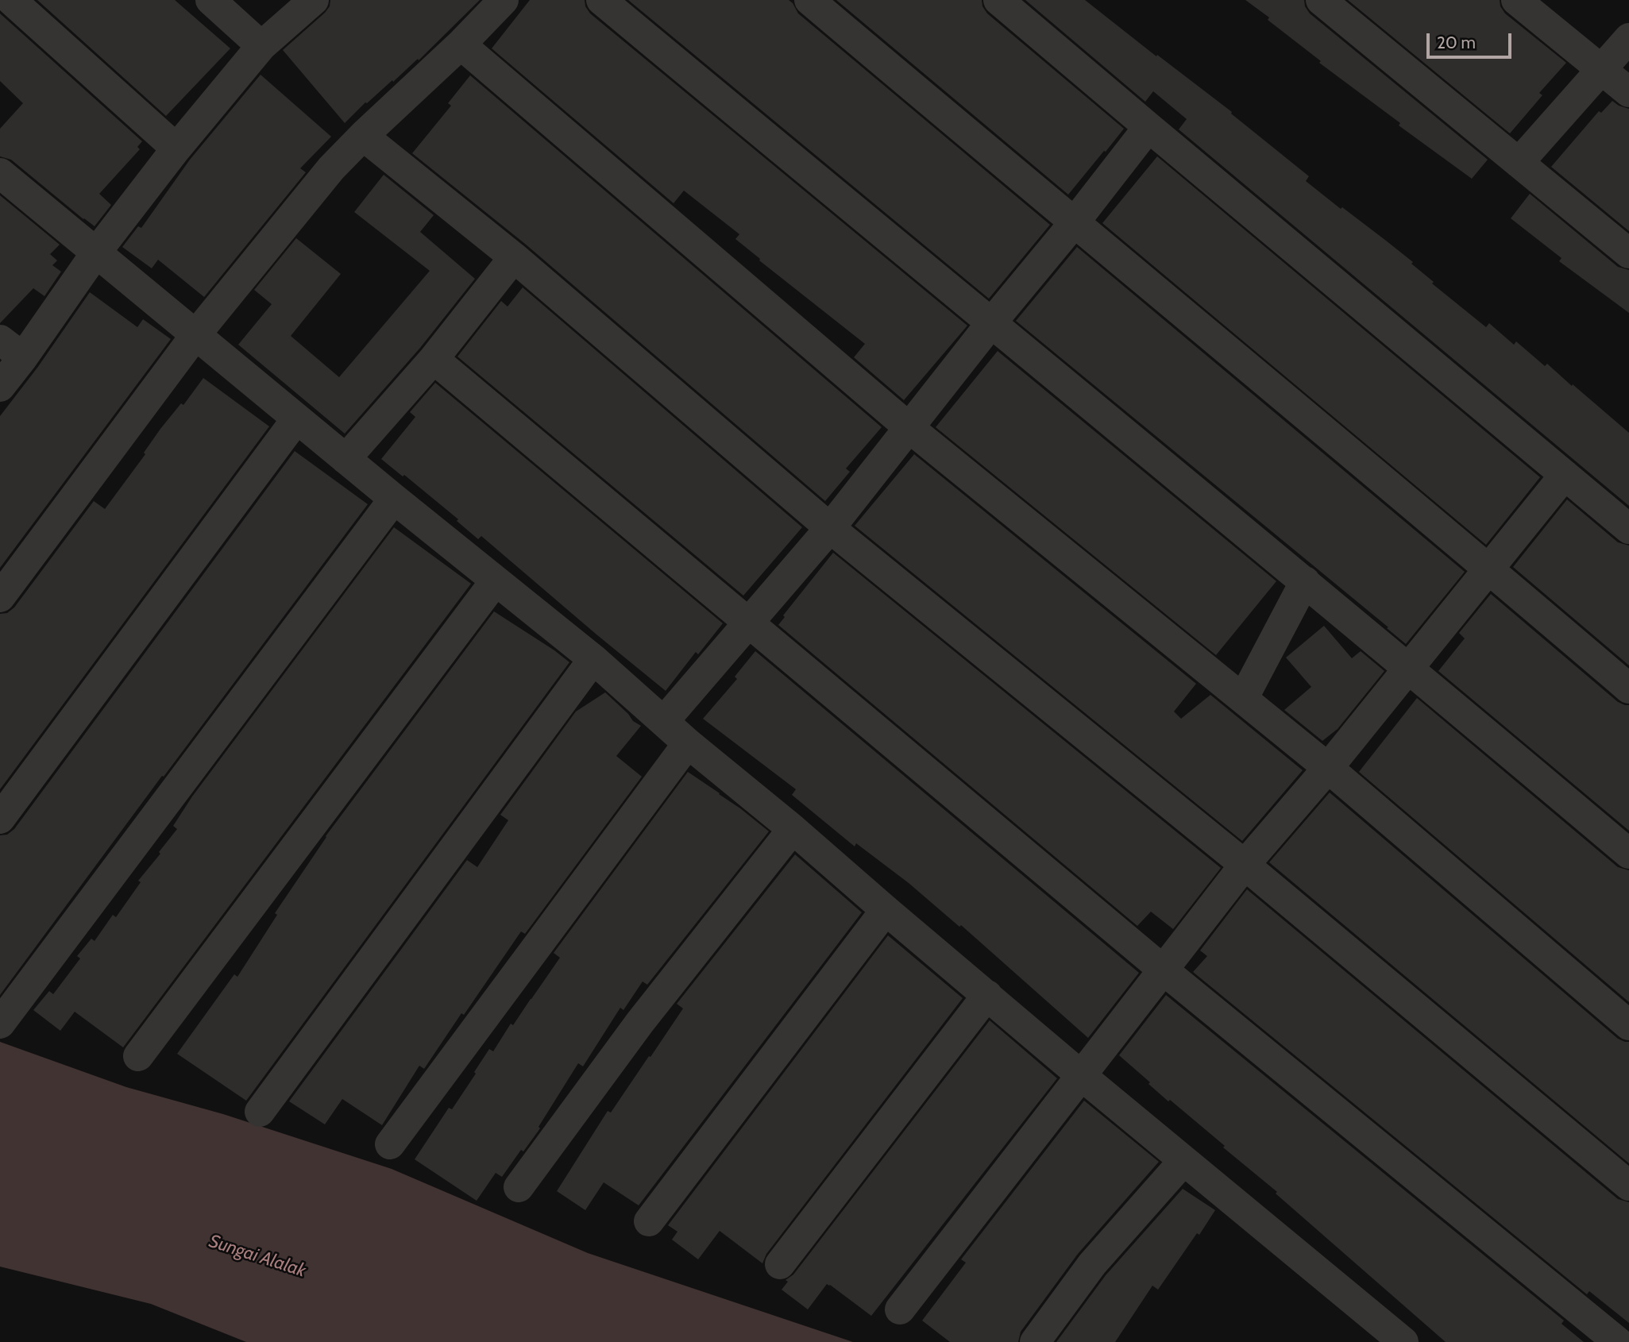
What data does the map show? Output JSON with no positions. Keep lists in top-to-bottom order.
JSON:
{
  "water": ["Sungai Alalak"],
  "scale_bar": "20 m"
}
